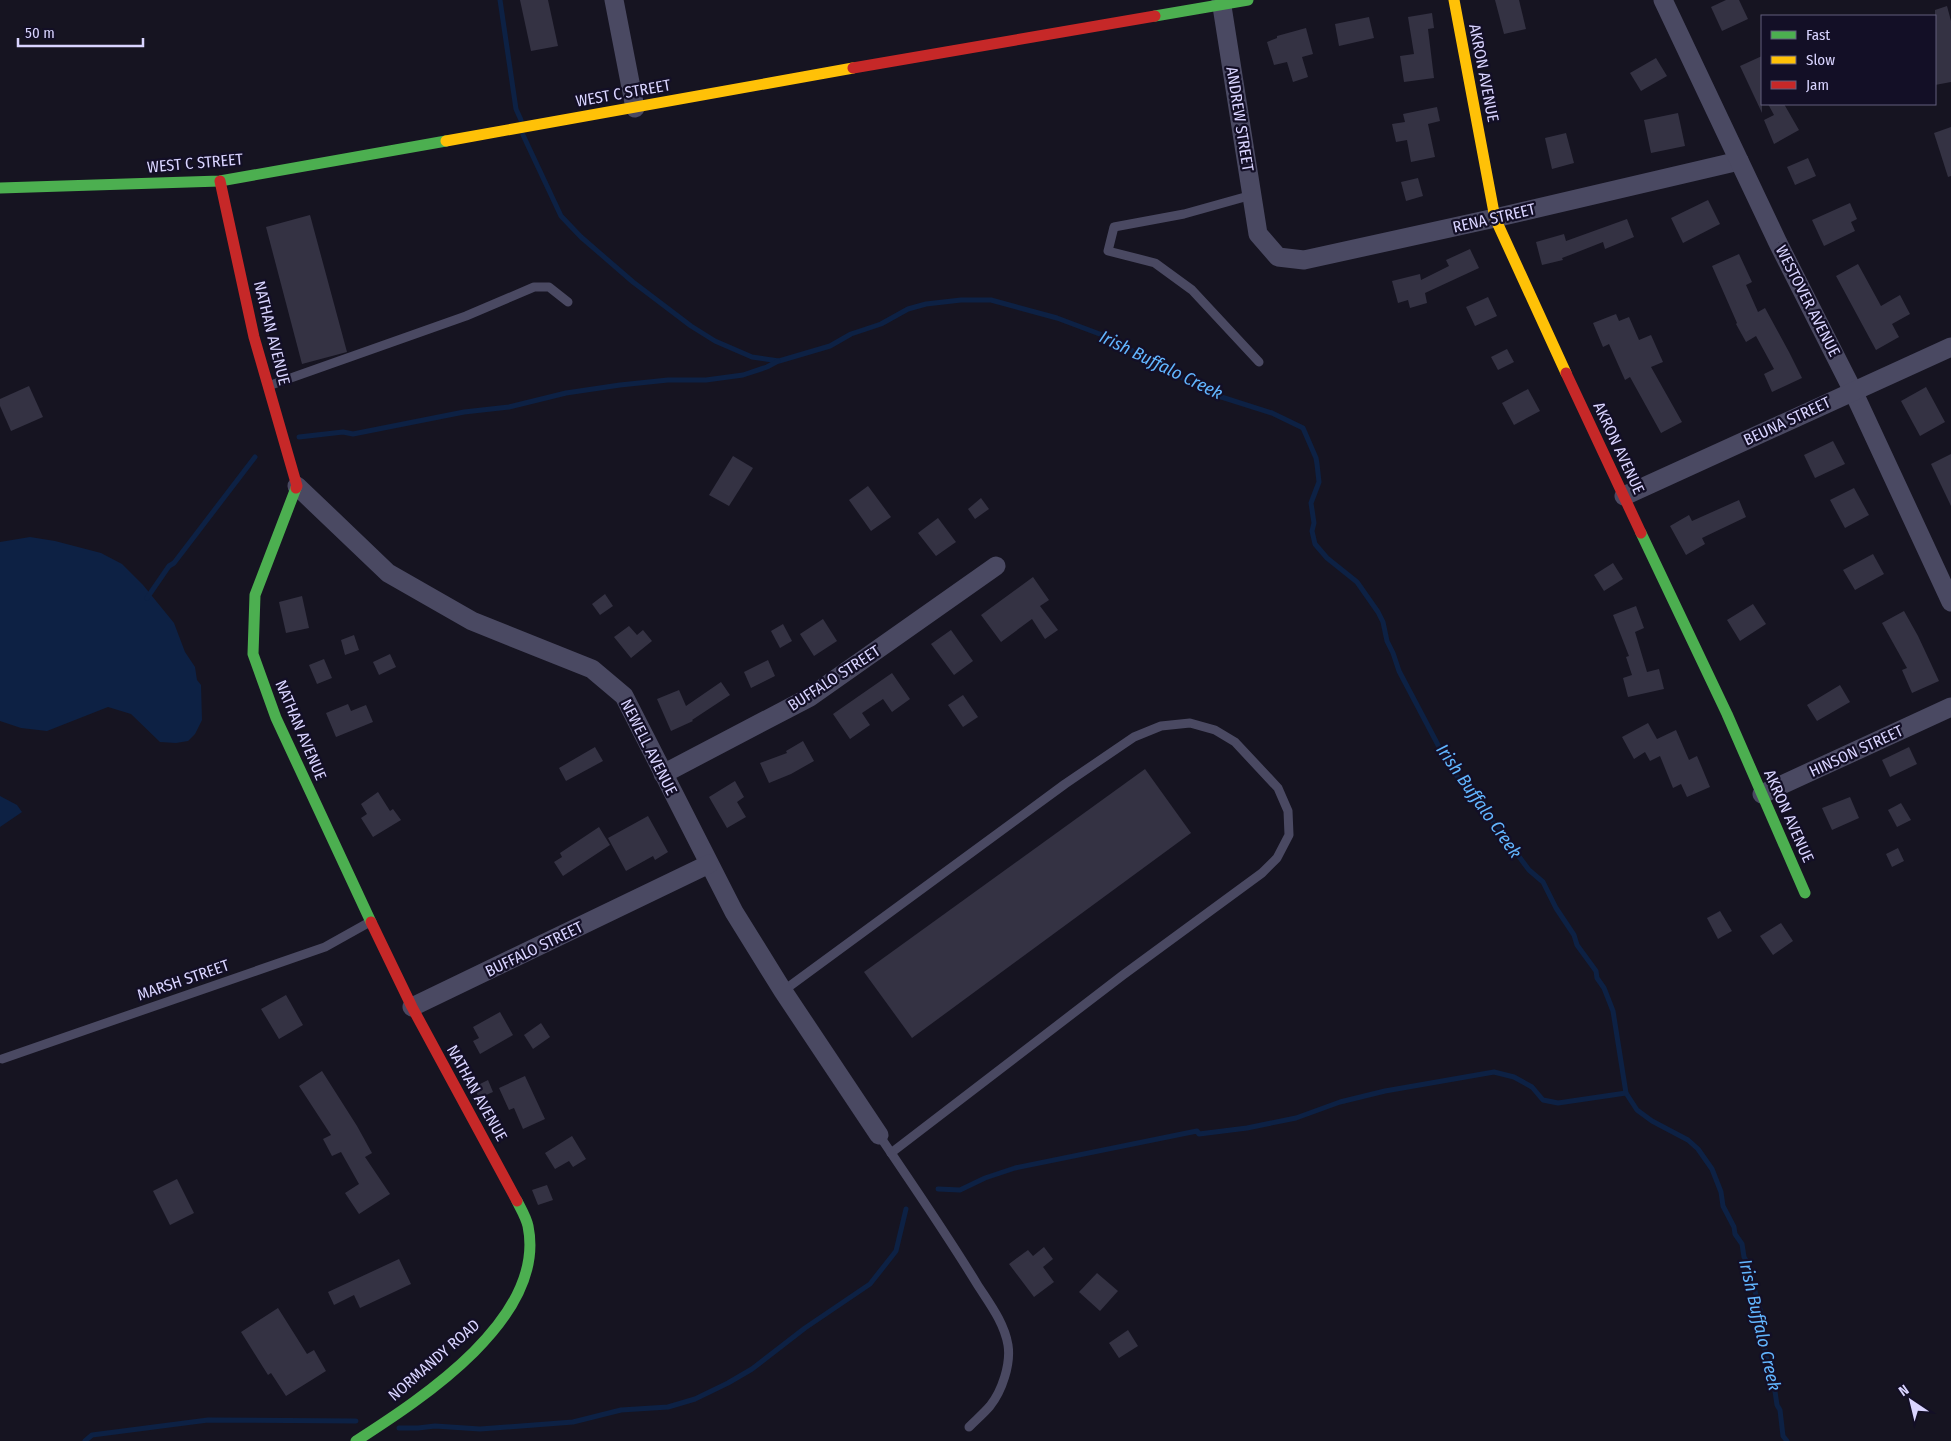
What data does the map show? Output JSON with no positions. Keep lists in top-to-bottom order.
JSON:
{
  "streets": {
    "street": [
      "AKRON AVENUE",
      "WEST C STREET",
      "ANDREW STREET",
      "RENA STREET",
      "WESTOVER AVENUE",
      "NATHAN AVENUE",
      "BEUNA STREET",
      "BUFFALO STREET",
      "NEWELL AVENUE",
      "HINSON STREET",
      "NORMANDY ROAD"
    ],
    "lane": ["MARSH STREET"]
  },
  "crossings": [
    ["AKRON AVENUE", "RENA STREET"],
    ["AKRON AVENUE", "BEUNA STREET"],
    ["AKRON AVENUE", "HINSON STREET"],
    ["WEST C STREET", "ANDREW STREET"],
    ["WEST C STREET", "NATHAN AVENUE"],
    ["ANDREW STREET", "RENA STREET"],
    ["RENA STREET", "WESTOVER AVENUE"],
    ["WESTOVER AVENUE", "BEUNA STREET"],
    ["NATHAN AVENUE", "BUFFALO STREET"],
    ["NATHAN AVENUE", "NEWELL AVENUE"],
    ["NATHAN AVENUE", "MARSH STREET"],
    ["NATHAN AVENUE", "NORMANDY ROAD"],
    ["BUFFALO STREET", "NEWELL AVENUE"]
  ],
  "water": ["Irish Buffalo Creek"],
  "legend": ["Fast", "Slow", "Jam"],
  "scale_bar": "50 m",
  "north": "top left"
}
